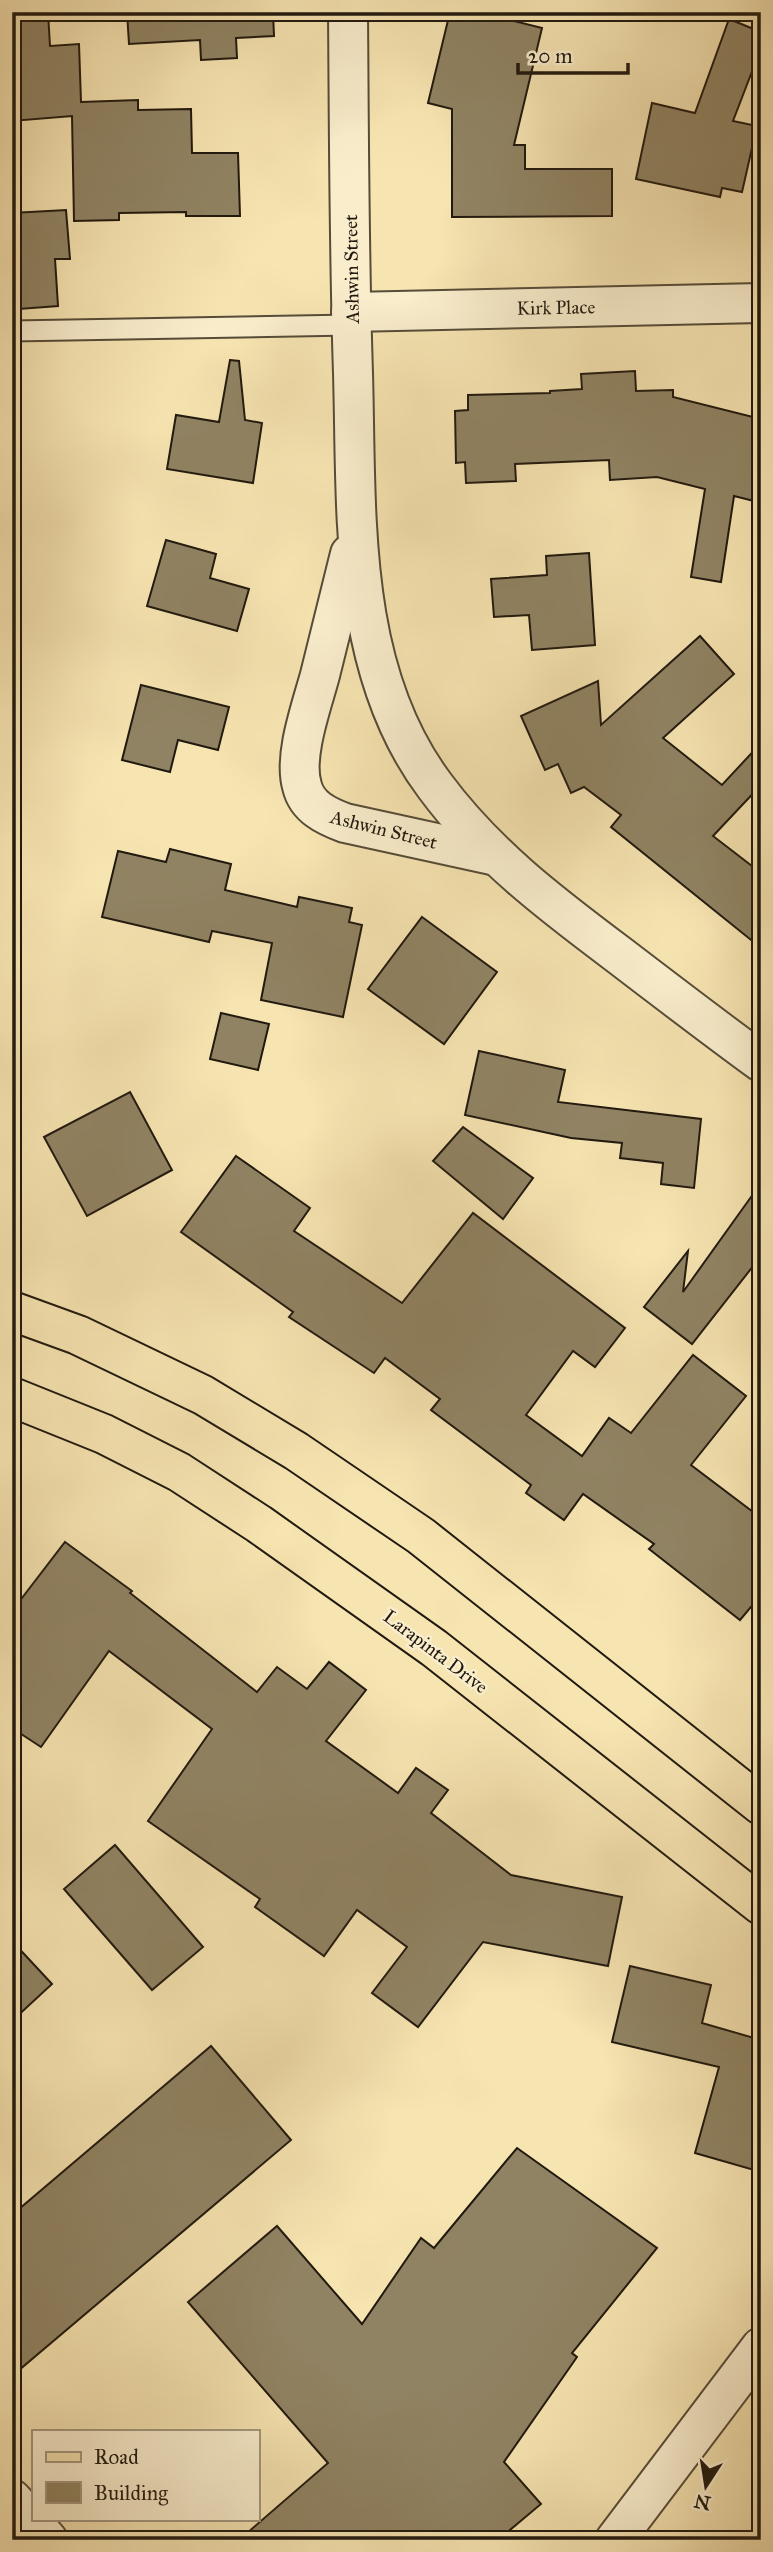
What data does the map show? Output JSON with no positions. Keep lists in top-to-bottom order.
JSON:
{
  "streets": {
    "main road": ["Larapinta Drive"],
    "street": ["Ashwin Street", "Kirk Place"]
  },
  "crossings": [
    ["Ashwin Street", "Kirk Place"]
  ],
  "legend": ["Road", "Building"],
  "scale_bar": "20 m",
  "north": "bottom"
}
